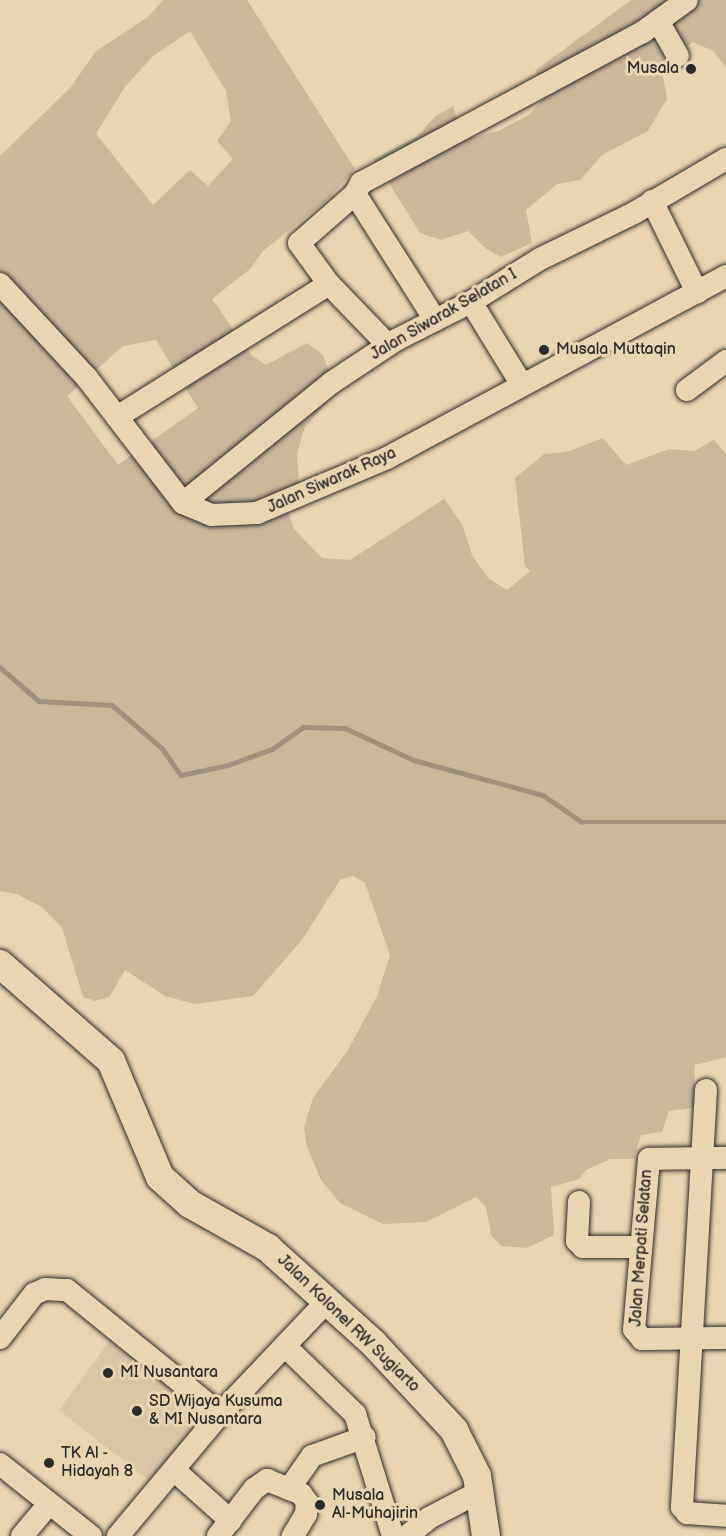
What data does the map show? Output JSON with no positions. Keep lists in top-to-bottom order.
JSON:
{
  "streets": {
    "main road": ["Jalan Kolonel RW Sugiarto"],
    "street": ["Jalan Siwarak Selatan I", "Jalan Siwarak Raya", "Jalan Merpati Selatan"]
  },
  "crossings": [
    ["Jalan Siwarak Selatan I", "Jalan Siwarak Raya"]
  ],
  "places": [
    "Musala",
    "Musala Muttaqin",
    "MI Nusantara",
    "SD Wijaya Kusuma & MI Nusantara",
    "TK Al - Hidayah 8",
    "Musala Al-Muhajirin"
  ]
}
